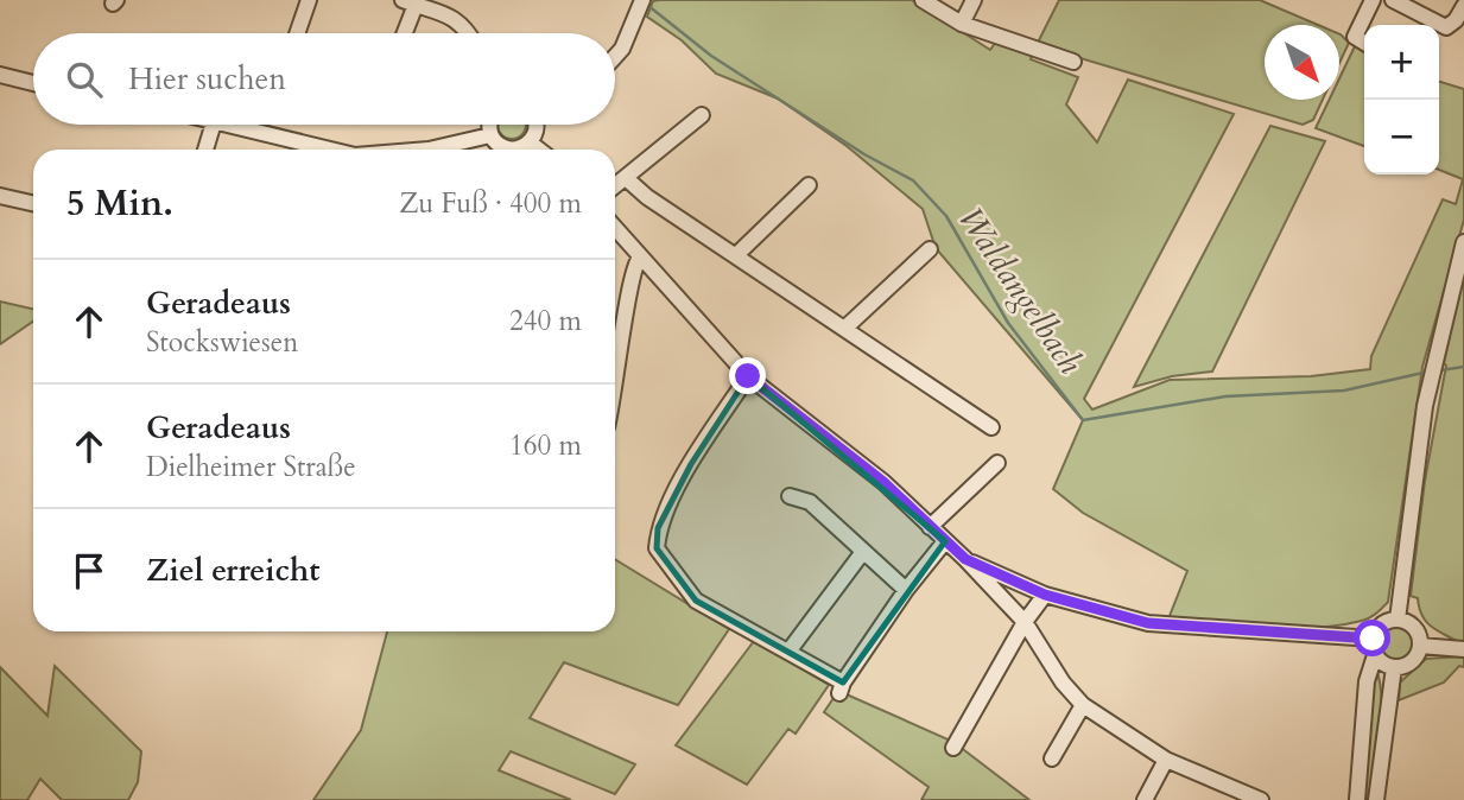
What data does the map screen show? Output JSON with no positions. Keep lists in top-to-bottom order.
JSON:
{
  "water": ["Waldangelbach"],
  "north": "bottom right",
  "page": {
    "map_buttons": ["+", "−"],
    "search": "Hier suchen",
    "heading": ["5 Min.", "Zu Fuß · 400 m"],
    "list": [
      ["Geradeaus", "Stockswiesen", "240 m"],
      ["Geradeaus", "Dielheimer Straße", "160 m"],
      "Ziel erreicht"
    ]
  }
}
